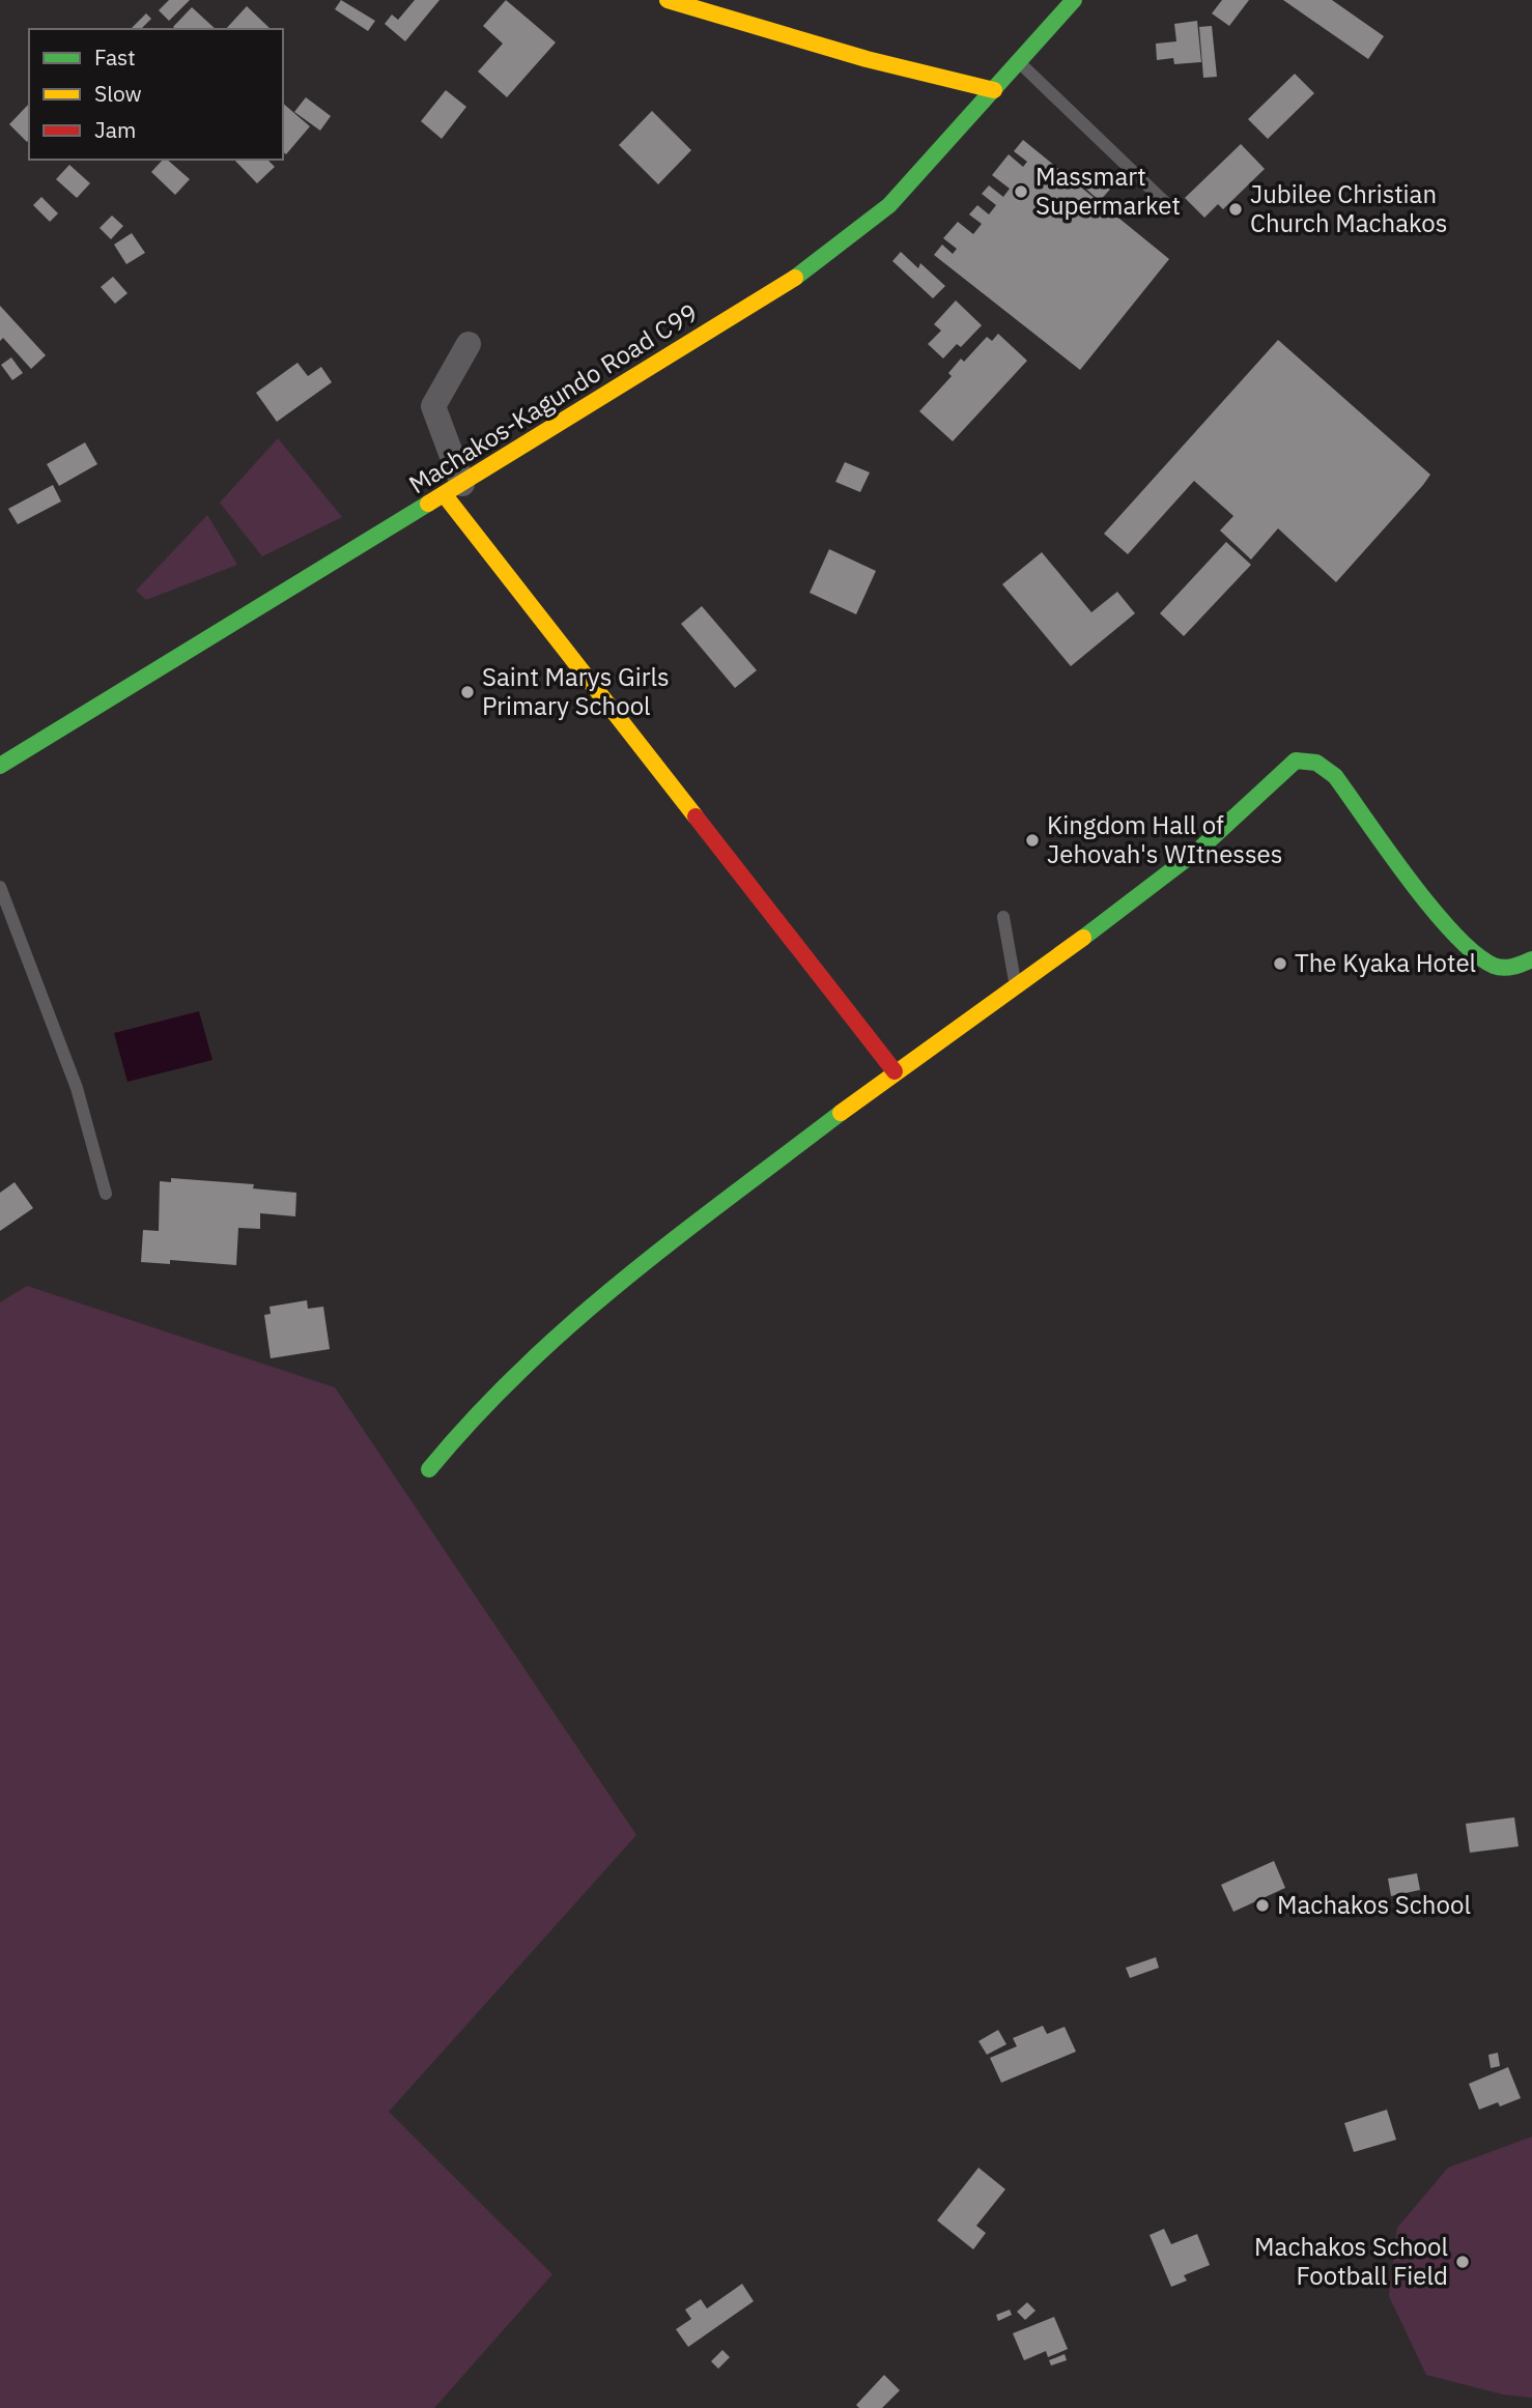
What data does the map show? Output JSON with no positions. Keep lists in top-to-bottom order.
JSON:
{
  "streets": {
    "street": ["Machakos-Kagundo Road C99"]
  },
  "places": [
    "Massmart Supermarket",
    "Jubilee Christian Church Machakos",
    "Saint Marys Girls Primary School",
    "Kingdom Hall of Jehovah's WItnesses",
    "The Kyaka Hotel",
    "Machakos School",
    "Machakos School Football Field"
  ],
  "legend": ["Fast", "Slow", "Jam"]
}
